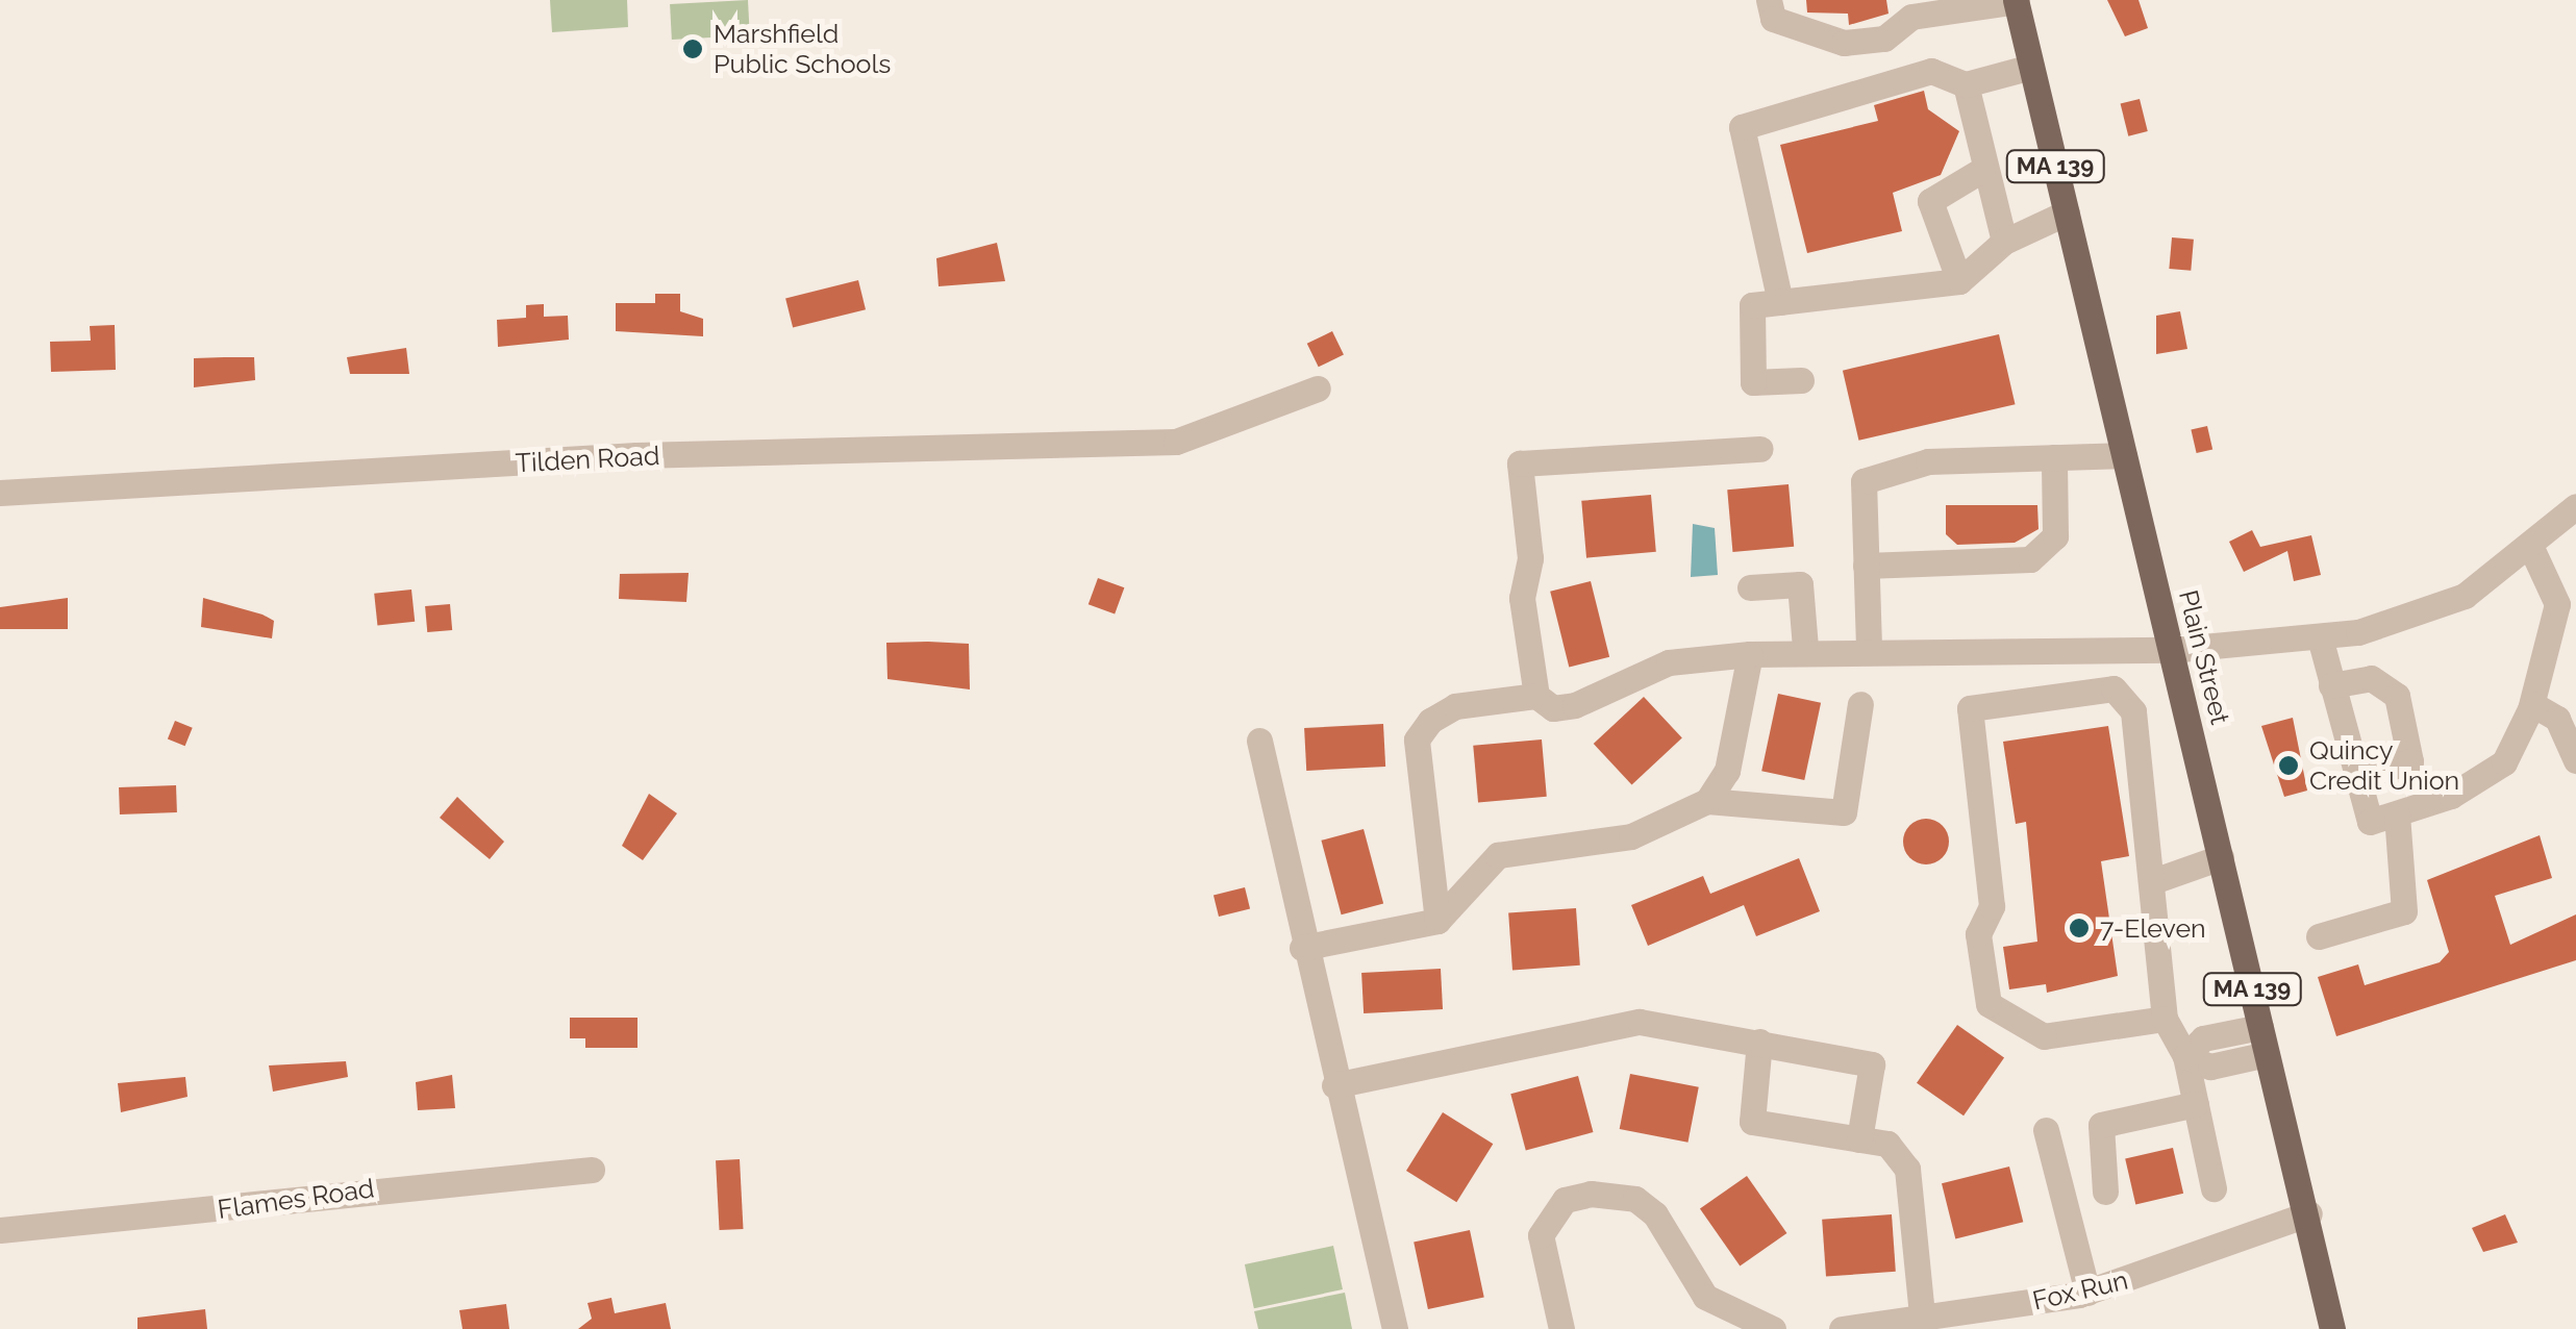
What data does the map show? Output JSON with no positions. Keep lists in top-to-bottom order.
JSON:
{
  "streets": {
    "main road": ["MA 139", "Plain Street"],
    "street": ["Tilden Road", "Flames Road", "Fox Run"]
  },
  "crossings": [
    ["Plain Street", "Fox Run"]
  ],
  "places": ["Marshfield Public Schools", "Quincy Credit Union", "7-Eleven"]
}
